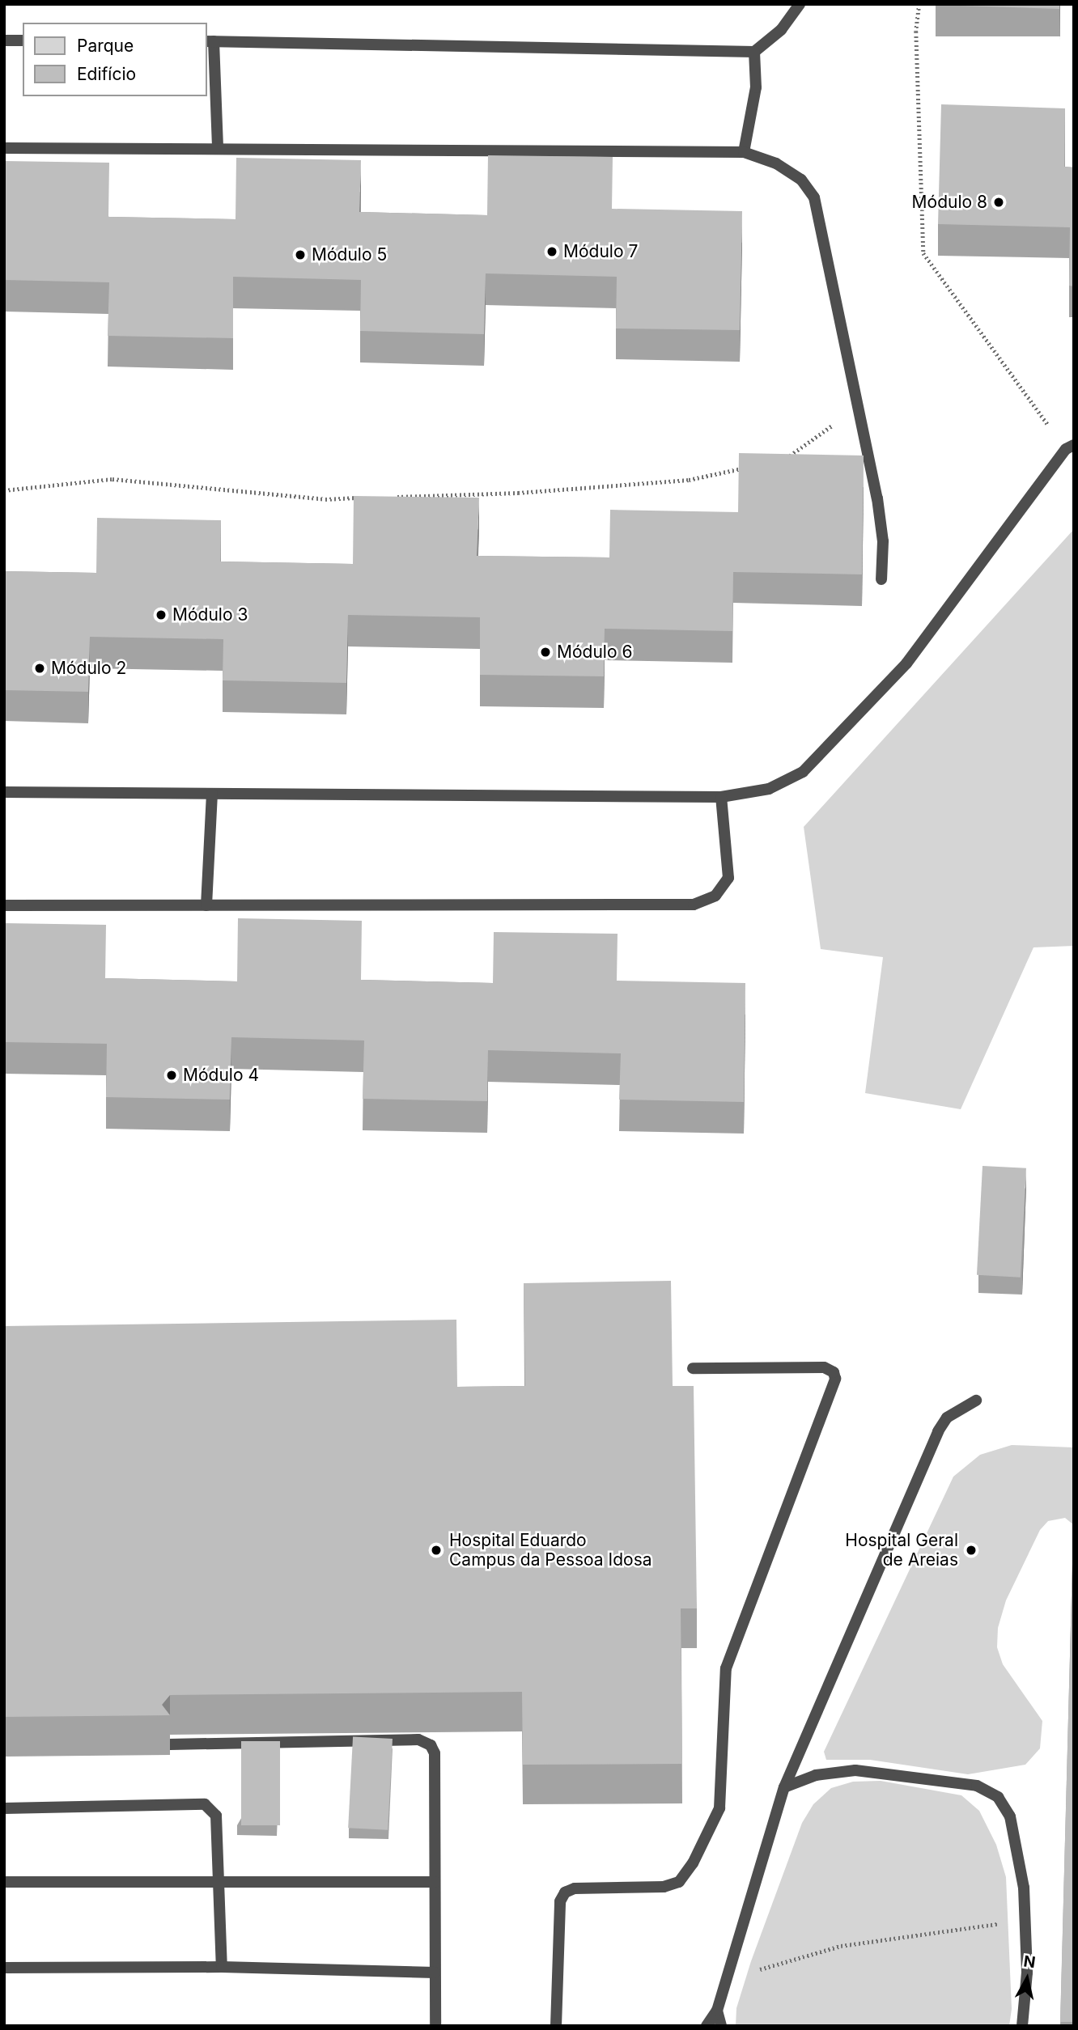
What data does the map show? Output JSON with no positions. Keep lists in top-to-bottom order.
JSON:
{
  "places": [
    "Módulo 8",
    "Módulo 7",
    "Módulo 5",
    "Módulo 3",
    "Módulo 6",
    "Módulo 2",
    "Módulo 4",
    "Hospital Eduardo Campus da Pessoa Idosa",
    "Hospital Geral de Areias"
  ],
  "legend": ["Parque", "Edifício"],
  "north": "top"
}
